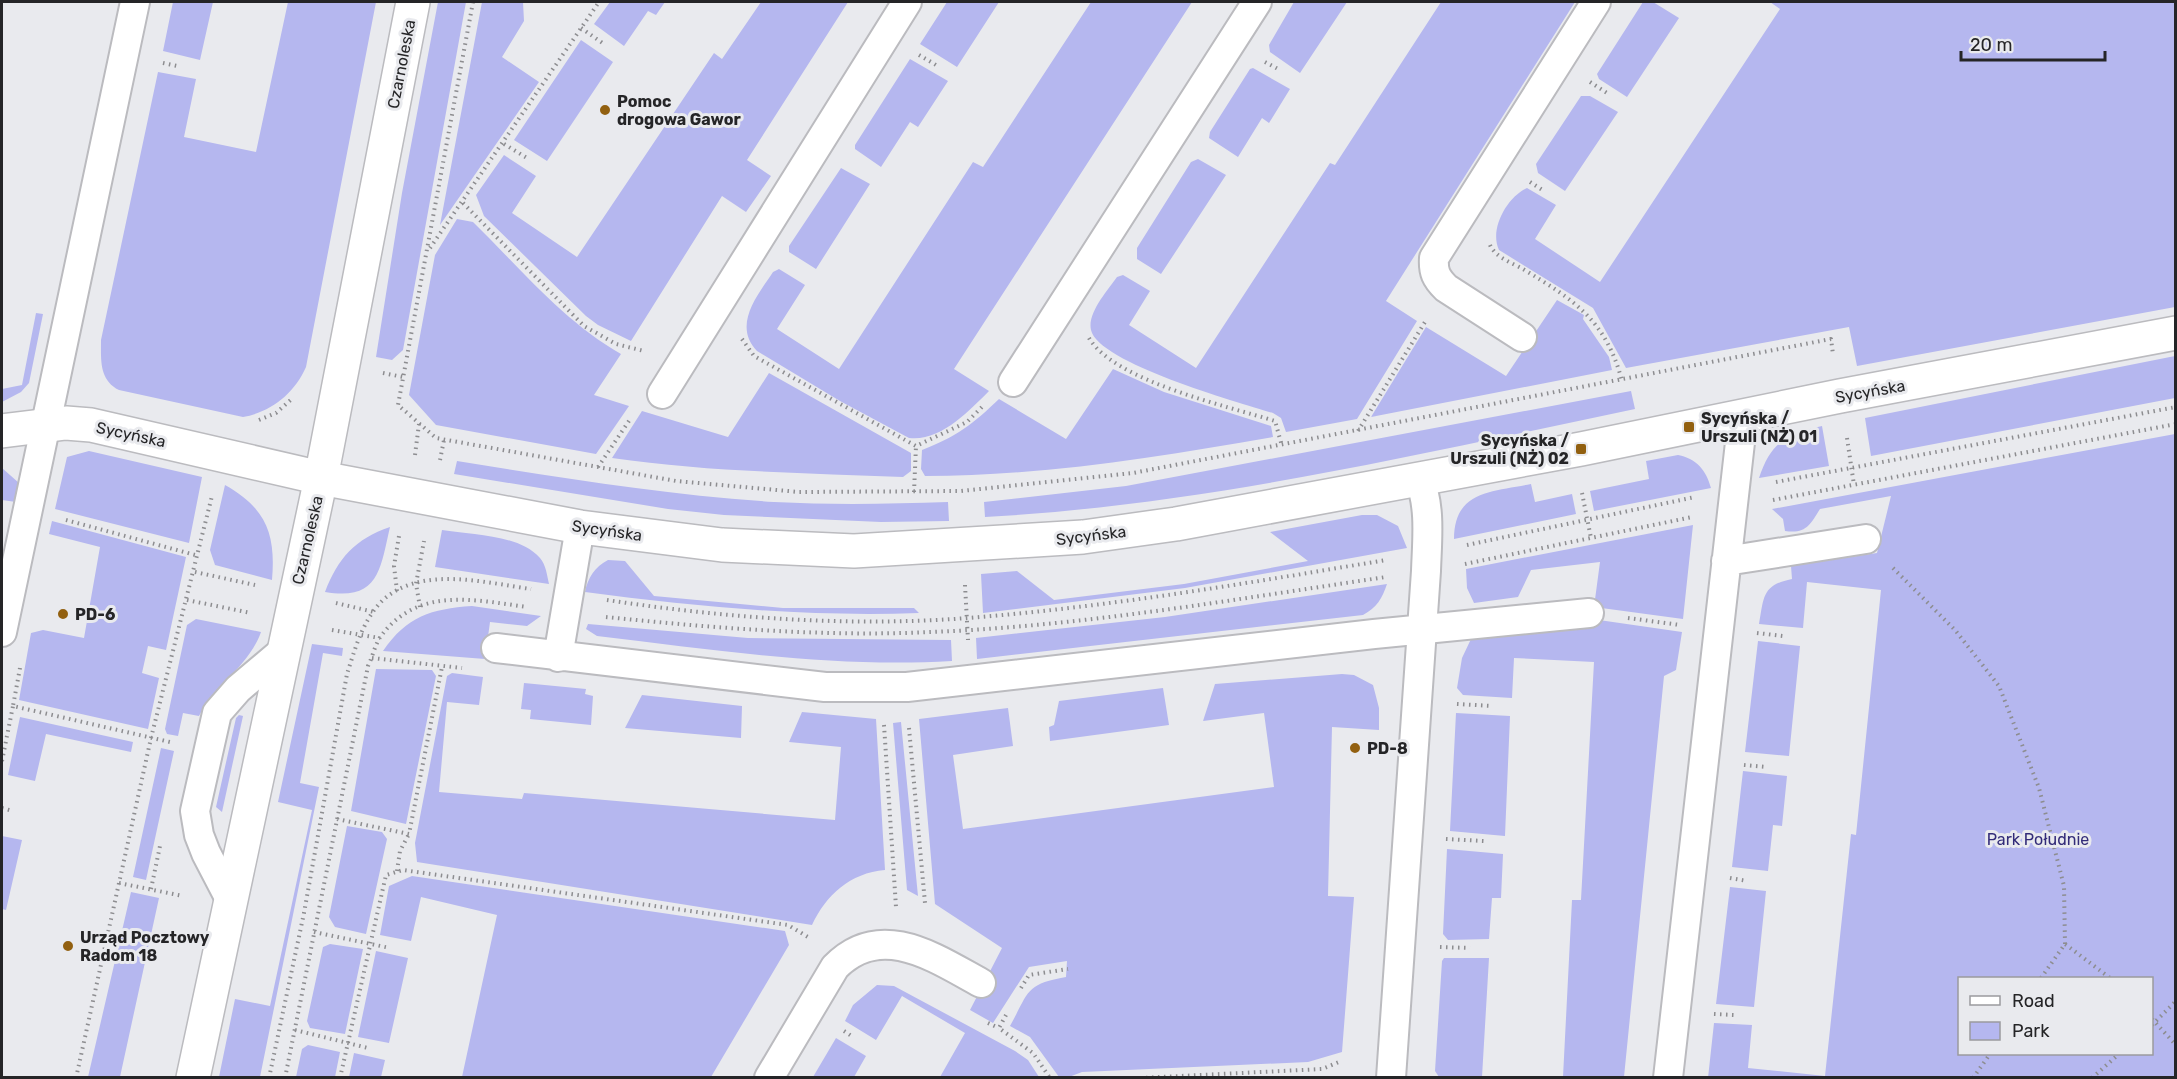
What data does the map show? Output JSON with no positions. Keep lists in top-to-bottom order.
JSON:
{
  "streets": {
    "street": ["Czarnoleska", "Sycyńska"]
  },
  "crossings": [
    ["Czarnoleska", "Sycyńska"]
  ],
  "parks": ["Park Południe"],
  "places": {
    "other": [
      "Pomoc drogowa Gawor",
      "PD-6",
      "PD-8",
      "Urząd Pocztowy Radom 18"
    ],
    "transit": ["Sycyńska / Urszuli (NŻ) 01", "Sycyńska / Urszuli (NŻ) 02"]
  },
  "legend": ["Road", "Park"],
  "scale_bar": "20 m"
}
